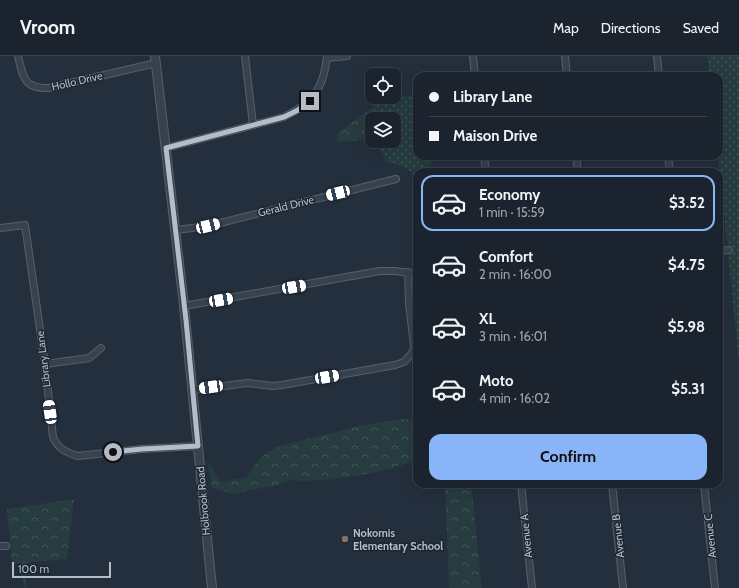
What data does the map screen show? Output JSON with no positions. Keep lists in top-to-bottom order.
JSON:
{
  "streets": {
    "street": [
      "Hollo Drive",
      "Gerald Drive",
      "Library Lane",
      "Holbrook Road",
      "Avenue A",
      "Avenue B",
      "Avenue C"
    ]
  },
  "crossings": [
    ["Hollo Drive", "Holbrook Road"],
    ["Gerald Drive", "Holbrook Road"],
    ["Library Lane", "Holbrook Road"]
  ],
  "places": ["Nokomis Elementary School"],
  "scale_bar": "100 m",
  "page": {
    "header": "Vroom",
    "nav": ["Map", "Directions", "Saved"],
    "banner": ["Library Lane", "Maison Drive"],
    "list": [
      {
        "name": "Economy",
        "note": "1 min · 15:59",
        "value": "$3.52"
      },
      {
        "name": "Comfort",
        "note": "2 min · 16:00",
        "value": "$4.75"
      },
      {
        "name": "XL",
        "note": "3 min · 16:01",
        "value": "$5.98"
      },
      {
        "name": "Moto",
        "note": "4 min · 16:02",
        "value": "$5.31"
      }
    ],
    "buttons": "Confirm",
    "scale": "100 m"
  }
}
